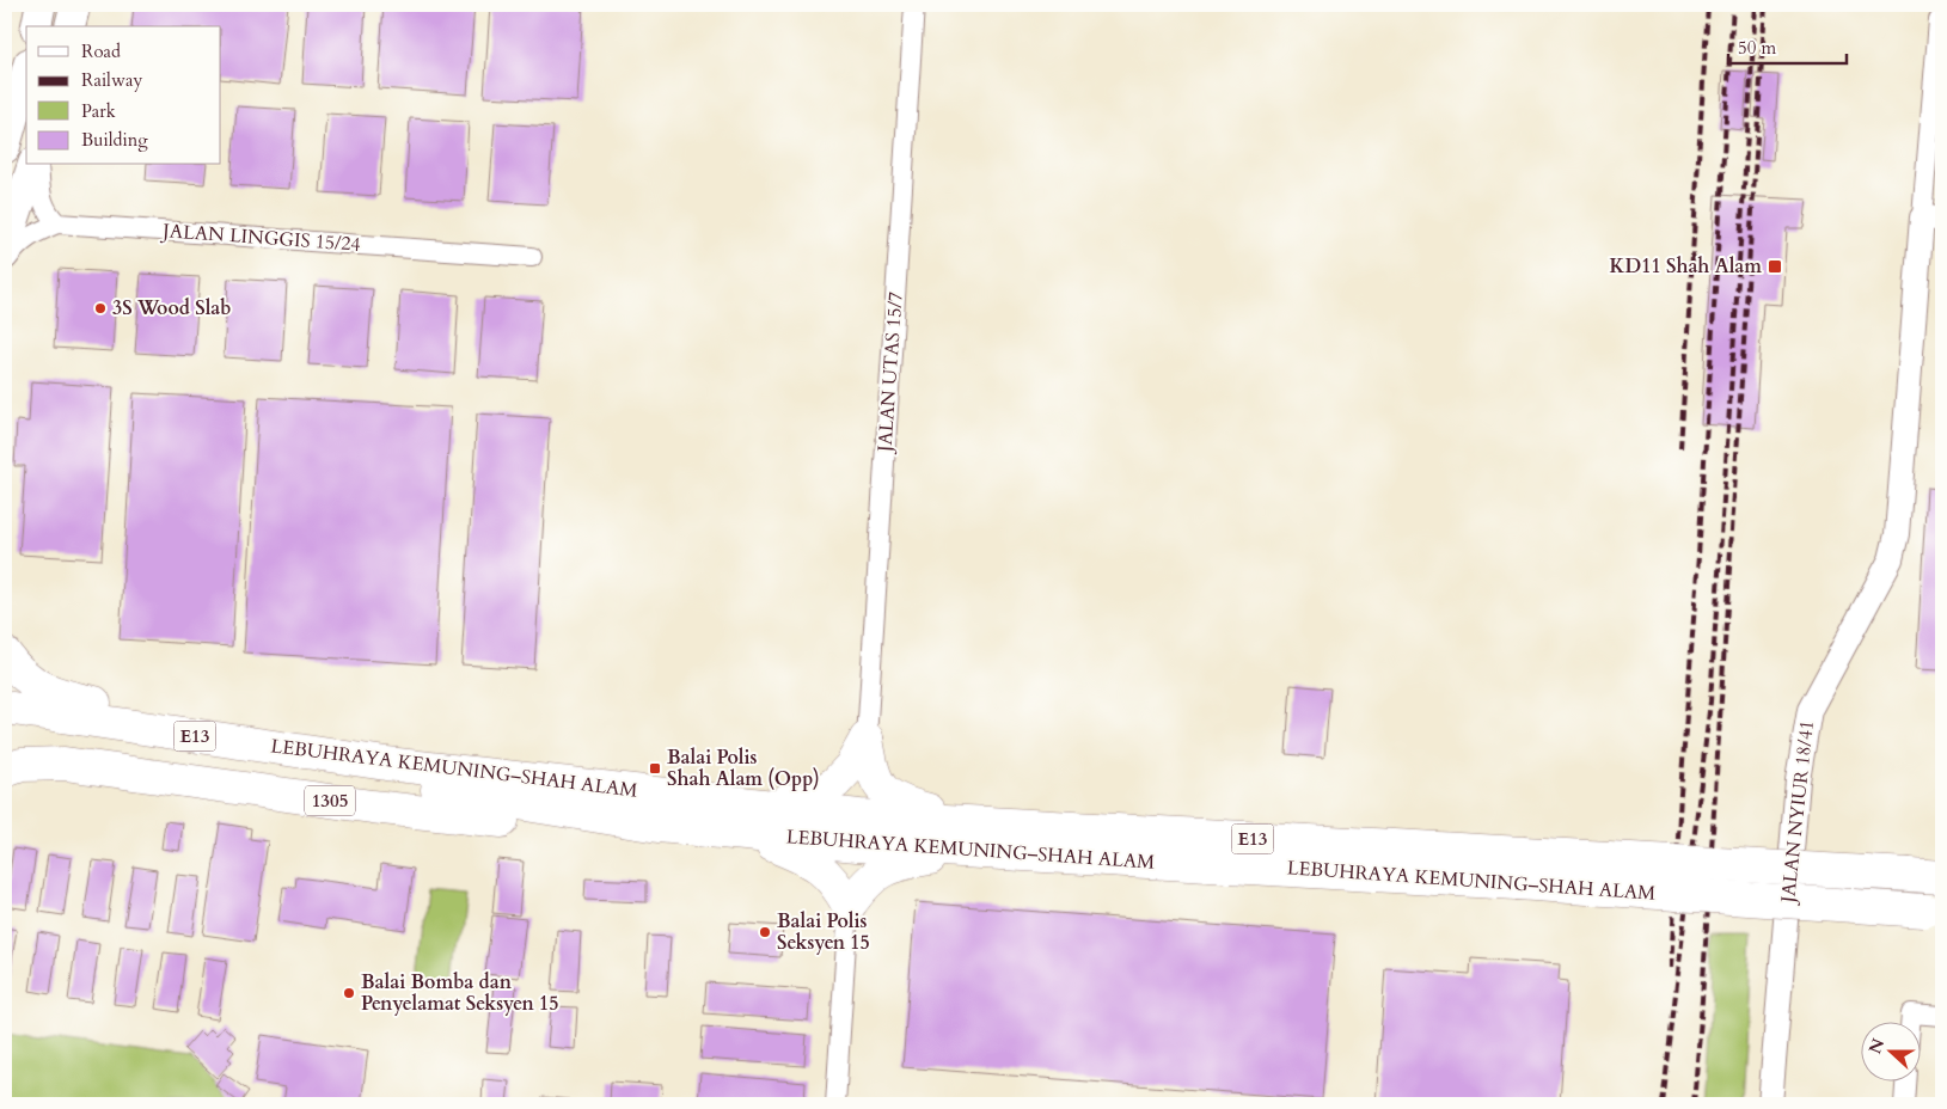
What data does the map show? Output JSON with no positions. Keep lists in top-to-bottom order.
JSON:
{
  "streets": {
    "highway": ["E13", "LEBUHRAYA KEMUNING–SHAH ALAM", "1305"],
    "street": ["JALAN LINGGIS 15/24", "JALAN UTAS 15/7", "JALAN NYIUR 18/41"]
  },
  "crossings": [
    ["LEBUHRAYA KEMUNING–SHAH ALAM", "1305"]
  ],
  "places": {
    "transit": ["KD11 Shah Alam", "Balai Polis Shah Alam (Opp)"],
    "other": ["3S Wood Slab", "Balai Polis Seksyen 15", "Balai Bomba dan Penyelamat Seksyen 15"]
  },
  "legend": [
    "Road",
    "Railway",
    "Park",
    "Building"
  ],
  "scale_bar": "50 m",
  "north": "left"
}
